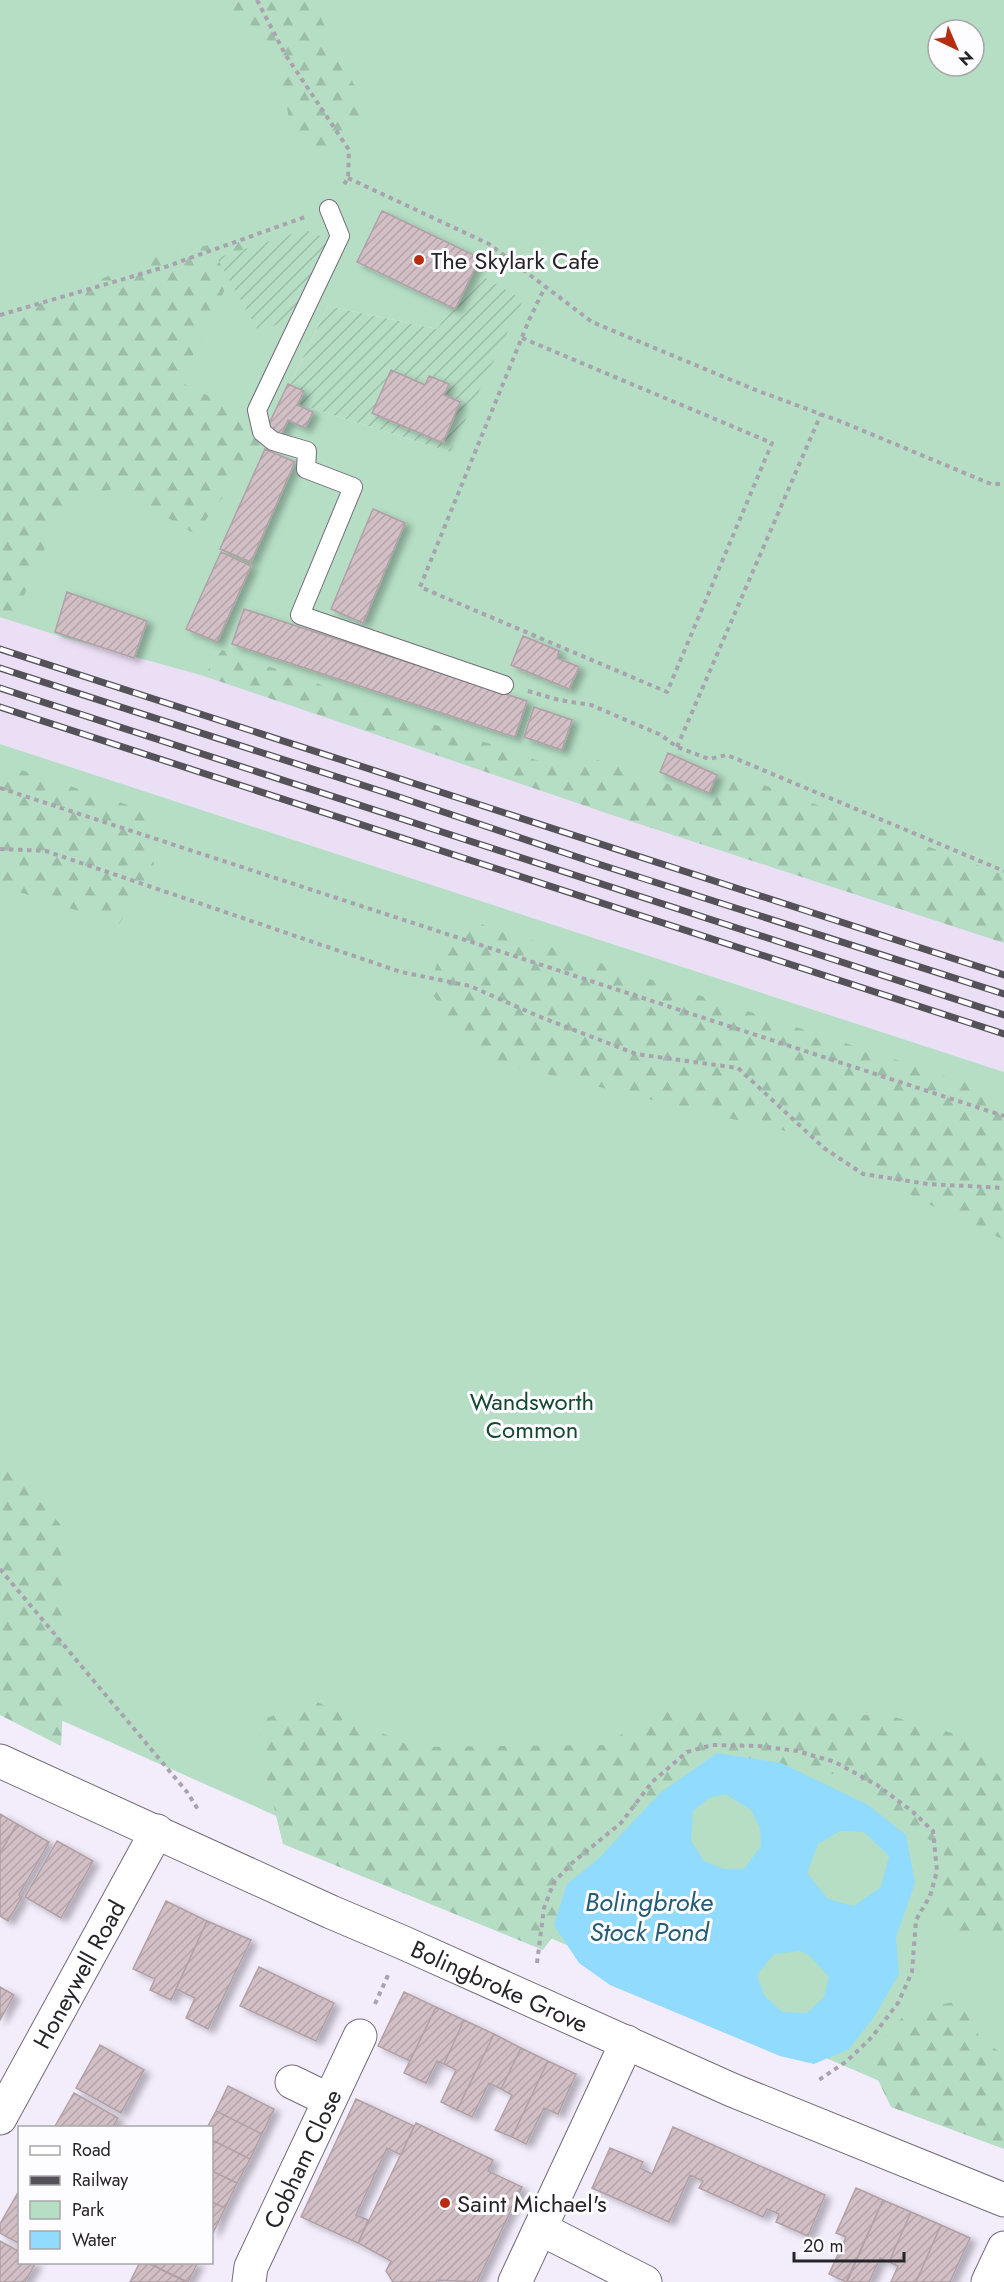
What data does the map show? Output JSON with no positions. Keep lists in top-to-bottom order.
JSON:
{
  "streets": {
    "street": ["Honeywell Road", "Bolingbroke Grove", "Cobham Close"]
  },
  "crossings": [
    ["Honeywell Road", "Bolingbroke Grove"]
  ],
  "water": ["Bolingbroke Stock Pond"],
  "parks": ["Wandsworth Common"],
  "places": ["The Skylark Cafe", "Saint Michael's"],
  "legend": [
    "Road",
    "Railway",
    "Park",
    "Water"
  ],
  "scale_bar": "20 m",
  "north": "bottom right"
}
